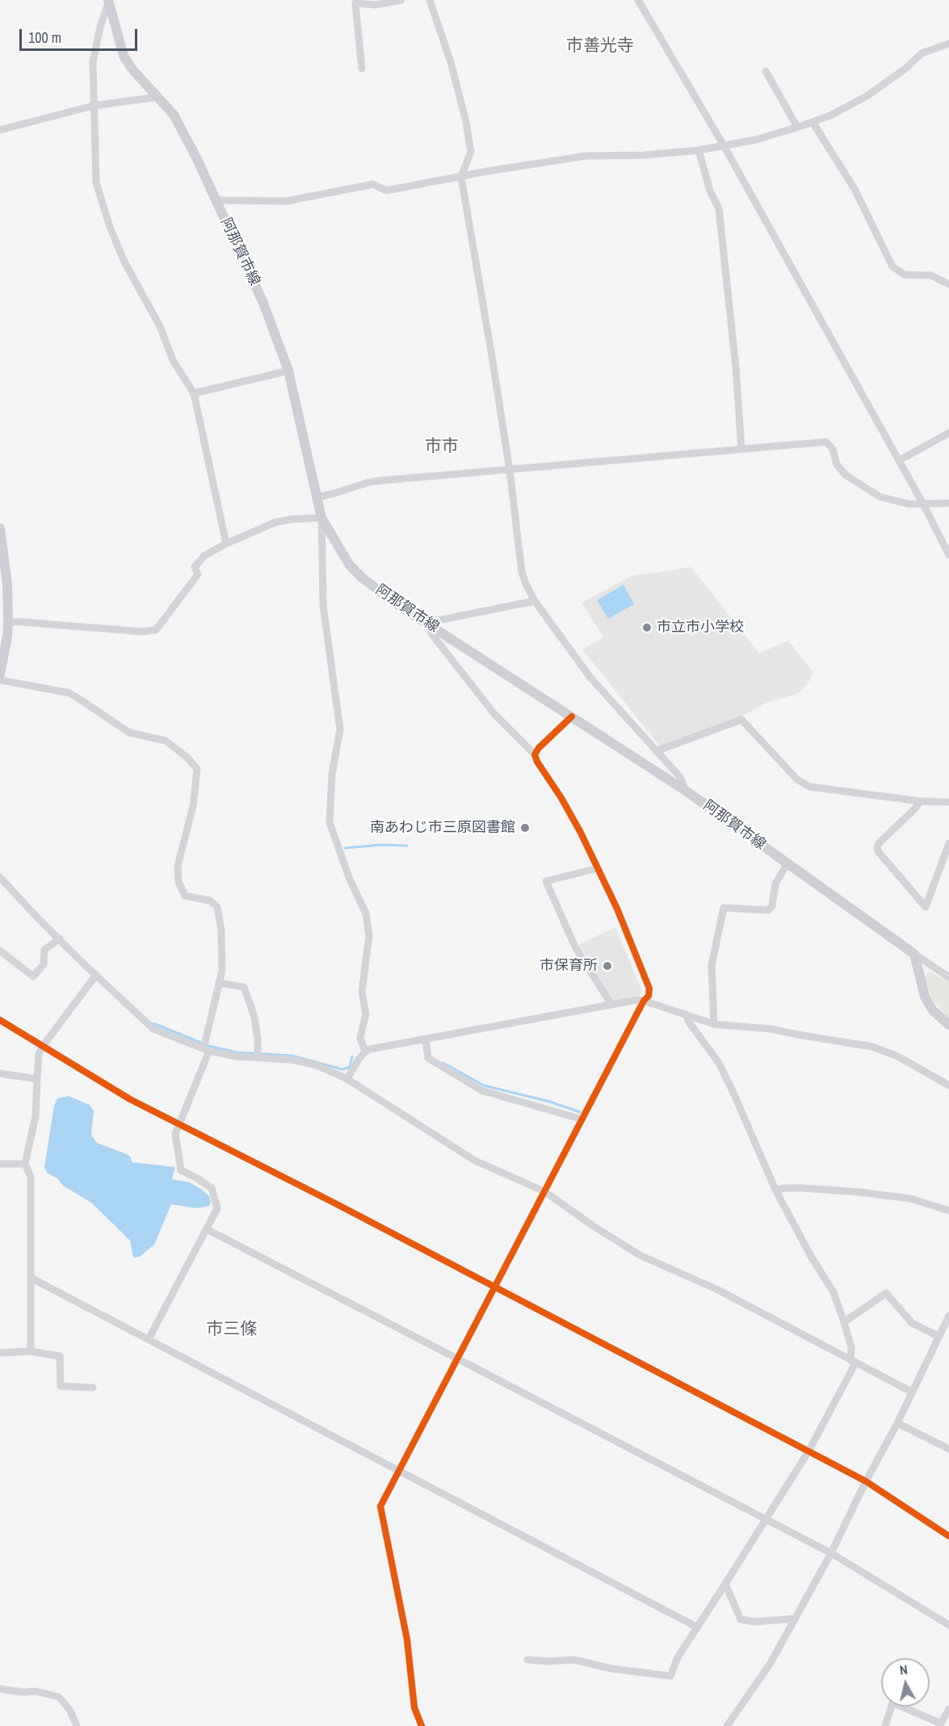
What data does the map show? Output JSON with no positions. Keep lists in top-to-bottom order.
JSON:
{
  "streets": {
    "main road": ["阿那賀市線"]
  },
  "districts": ["市善光寺", "市市", "市三條"],
  "places": ["市立市小学校", "南あわじ市三原図書館", "市保育所"],
  "scale_bar": "100 m",
  "north": "top"
}
